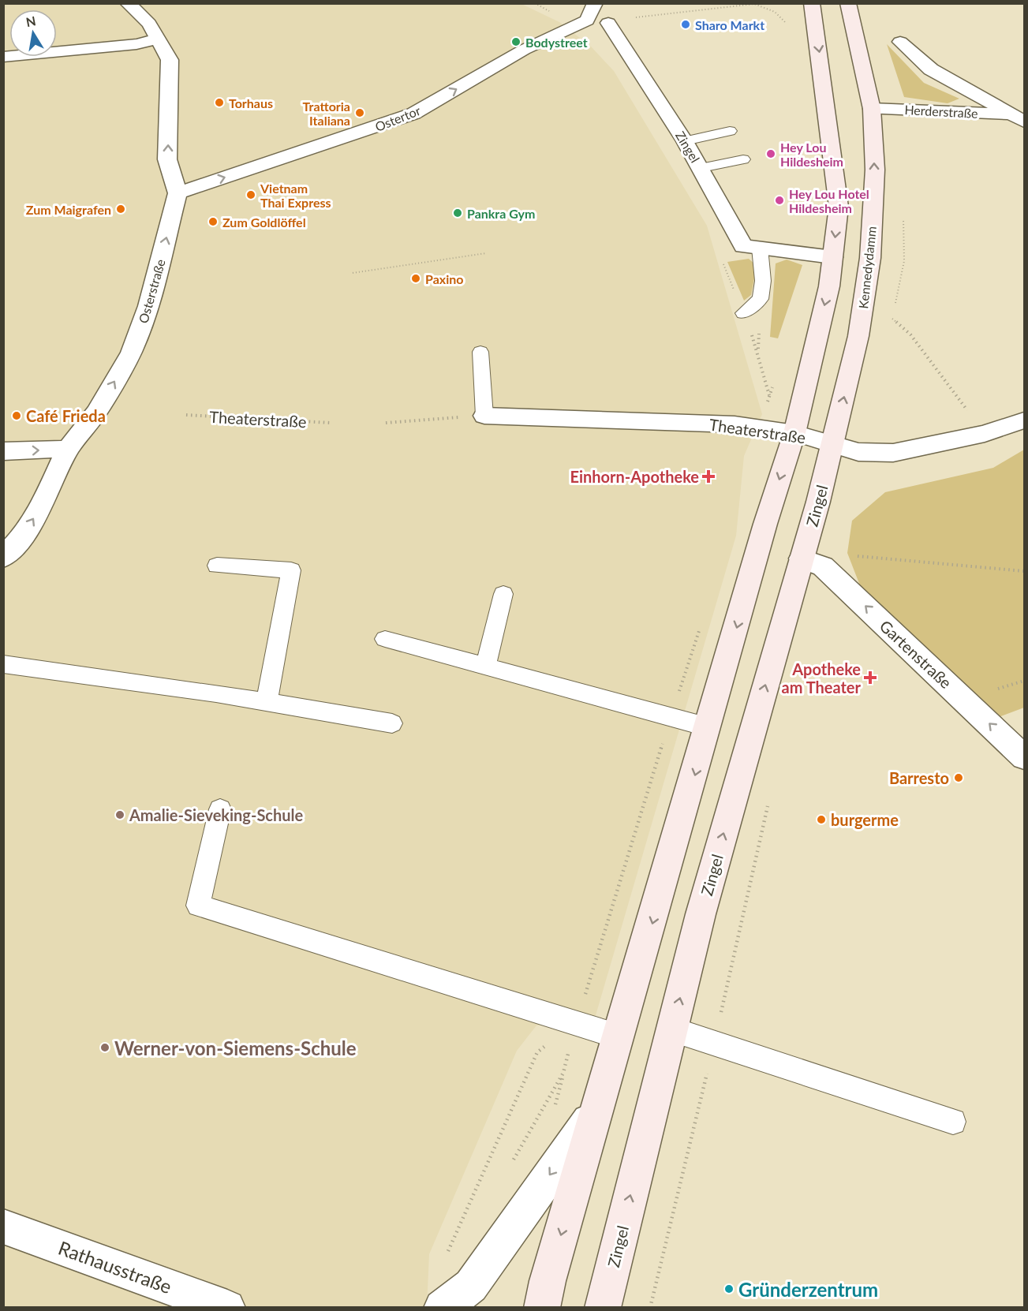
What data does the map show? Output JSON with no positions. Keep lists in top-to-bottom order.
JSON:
{
  "streets": {
    "main road": ["Zingel", "Kennedydamm"],
    "street": [
      "Herderstraße",
      "Ostertor",
      "Osterstraße",
      "Theaterstraße",
      "Gartenstraße",
      "Rathausstraße"
    ]
  },
  "crossings": [
    ["Herderstraße", "Kennedydamm"],
    ["Ostertor", "Osterstraße"],
    ["Zingel", "Kennedydamm"],
    ["Zingel", "Theaterstraße"],
    ["Zingel", "Gartenstraße"],
    ["Kennedydamm", "Theaterstraße"]
  ],
  "one_way": [
    "Ostertor",
    "Zingel",
    "Osterstraße",
    "Gartenstraße"
  ],
  "places": {
    "other": [
      "Sharo Markt",
      "Bodystreet",
      "Torhaus",
      "Trattoria Italiana",
      "Hey Lou Hildesheim",
      "Vietnam Thai Express",
      "Hey Lou Hotel Hildesheim",
      "Zum Maigrafen",
      "Pankra Gym",
      "Zum Goldlöffel",
      "Paxino",
      "Café Frieda",
      "Barresto",
      "Amalie-Sieveking-Schule",
      "burgerme",
      "Werner-von-Siemens-Schule",
      "Gründerzentrum"
    ],
    "health": ["Einhorn-Apotheke", "Apotheke am Theater"]
  },
  "north": "top"
}
